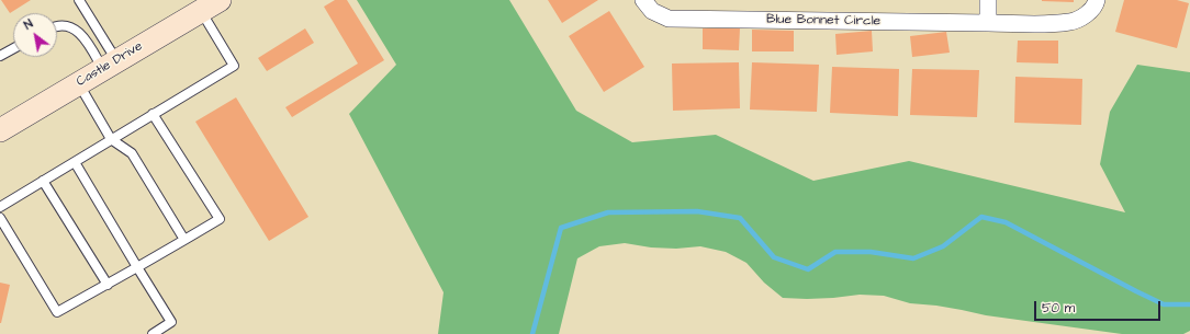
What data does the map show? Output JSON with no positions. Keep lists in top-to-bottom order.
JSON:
{
  "streets": {
    "main road": ["Castle Drive"],
    "street": ["Blue Bonnet Circle"]
  },
  "scale_bar": "50 m",
  "north": "top left"
}
